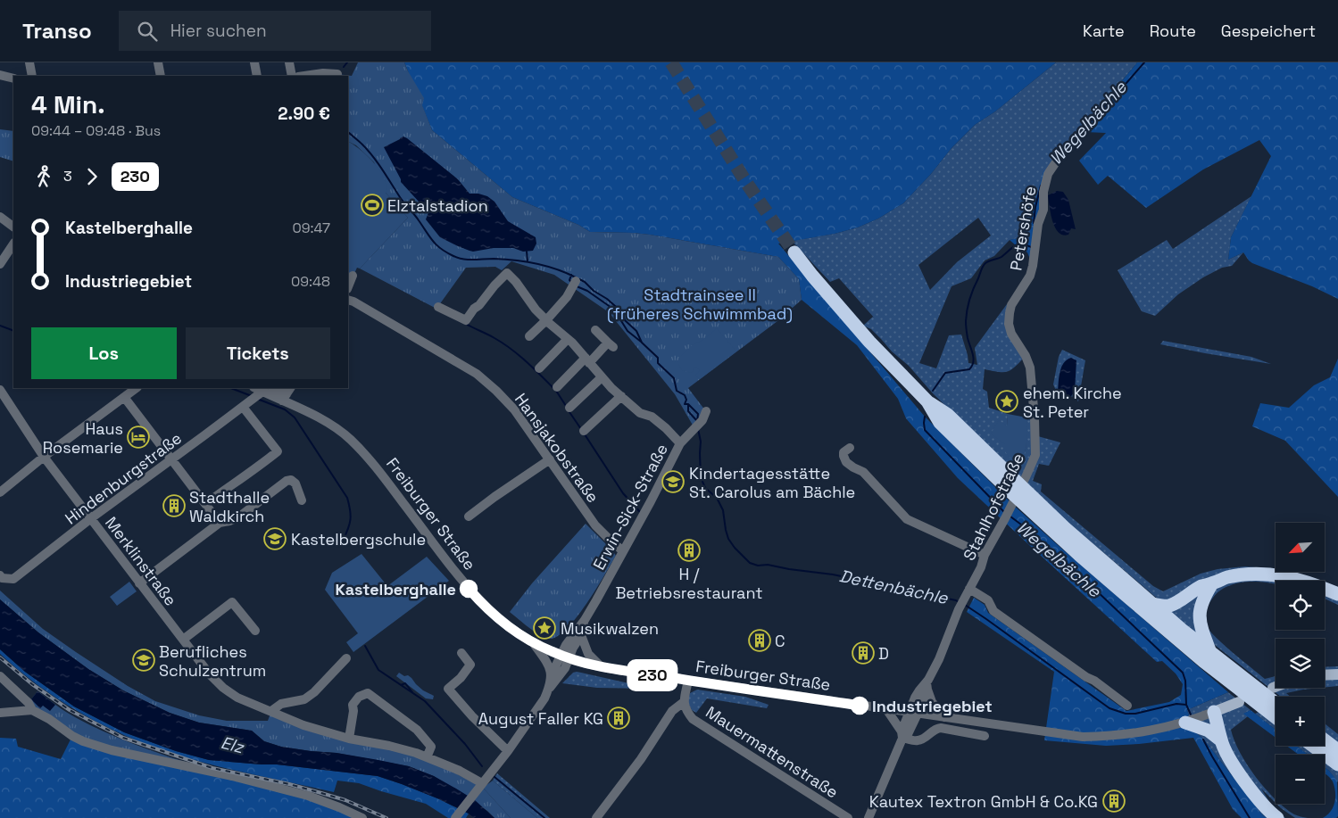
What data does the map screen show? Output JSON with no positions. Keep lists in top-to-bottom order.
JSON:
{
  "streets": {
    "main road": ["Freiburger Straße"],
    "street": [
      "Petershöfe",
      "Hansjakobstraße",
      "Hindenburgstraße",
      "Erwin-Sick-Straße",
      "Stahlhofstraße",
      "Merklinstraße",
      "Mauermattenstraße"
    ]
  },
  "crossings": [
    ["Petershöfe", "Stahlhofstraße"],
    ["Hansjakobstraße", "Erwin-Sick-Straße"],
    ["Hindenburgstraße", "Freiburger Straße"],
    ["Hindenburgstraße", "Merklinstraße"],
    ["Erwin-Sick-Straße", "Freiburger Straße"],
    ["Stahlhofstraße", "Freiburger Straße"]
  ],
  "water": ["Wegelbächle", "Dettenbächle", "Elz"],
  "parks": ["Stadtrainsee II (früheres Schwimmbad)"],
  "places": {
    "sports": ["Elztalstadion"],
    "place": ["ehem. Kirche St. Peter", "Musikwalzen"],
    "hotel": ["Haus Rosemarie"],
    "school or university": ["Kindertagesstätte St. Carolus am Bächle", "Kastelbergschule", "Berufliches Schulzentrum"],
    "building": [
      "Stadthalle Waldkirch",
      "H / Betriebsrestaurant",
      "C",
      "D",
      "August Faller KG",
      "Kautex Textron GmbH & Co.KG"
    ],
    "other": ["Kastelberghalle", "Industriegebiet"]
  },
  "lines": ["bus line 230"],
  "north": "bottom left",
  "page": {
    "header": "Transo",
    "search": "Hier suchen",
    "nav": ["Karte", "Route", "Gespeichert"],
    "on_map": "230",
    "heading": ["4 Min.", "09:44 – 09:48 · Bus", "2.90 €"],
    "legs": ["3", "230"],
    "list": [
      {
        "name": "Kastelberghalle",
        "value": "09:47"
      },
      {
        "name": "Industriegebiet",
        "value": "09:48"
      }
    ],
    "buttons": ["Los", "Tickets"],
    "map_buttons": ["+", "−"]
  }
}
